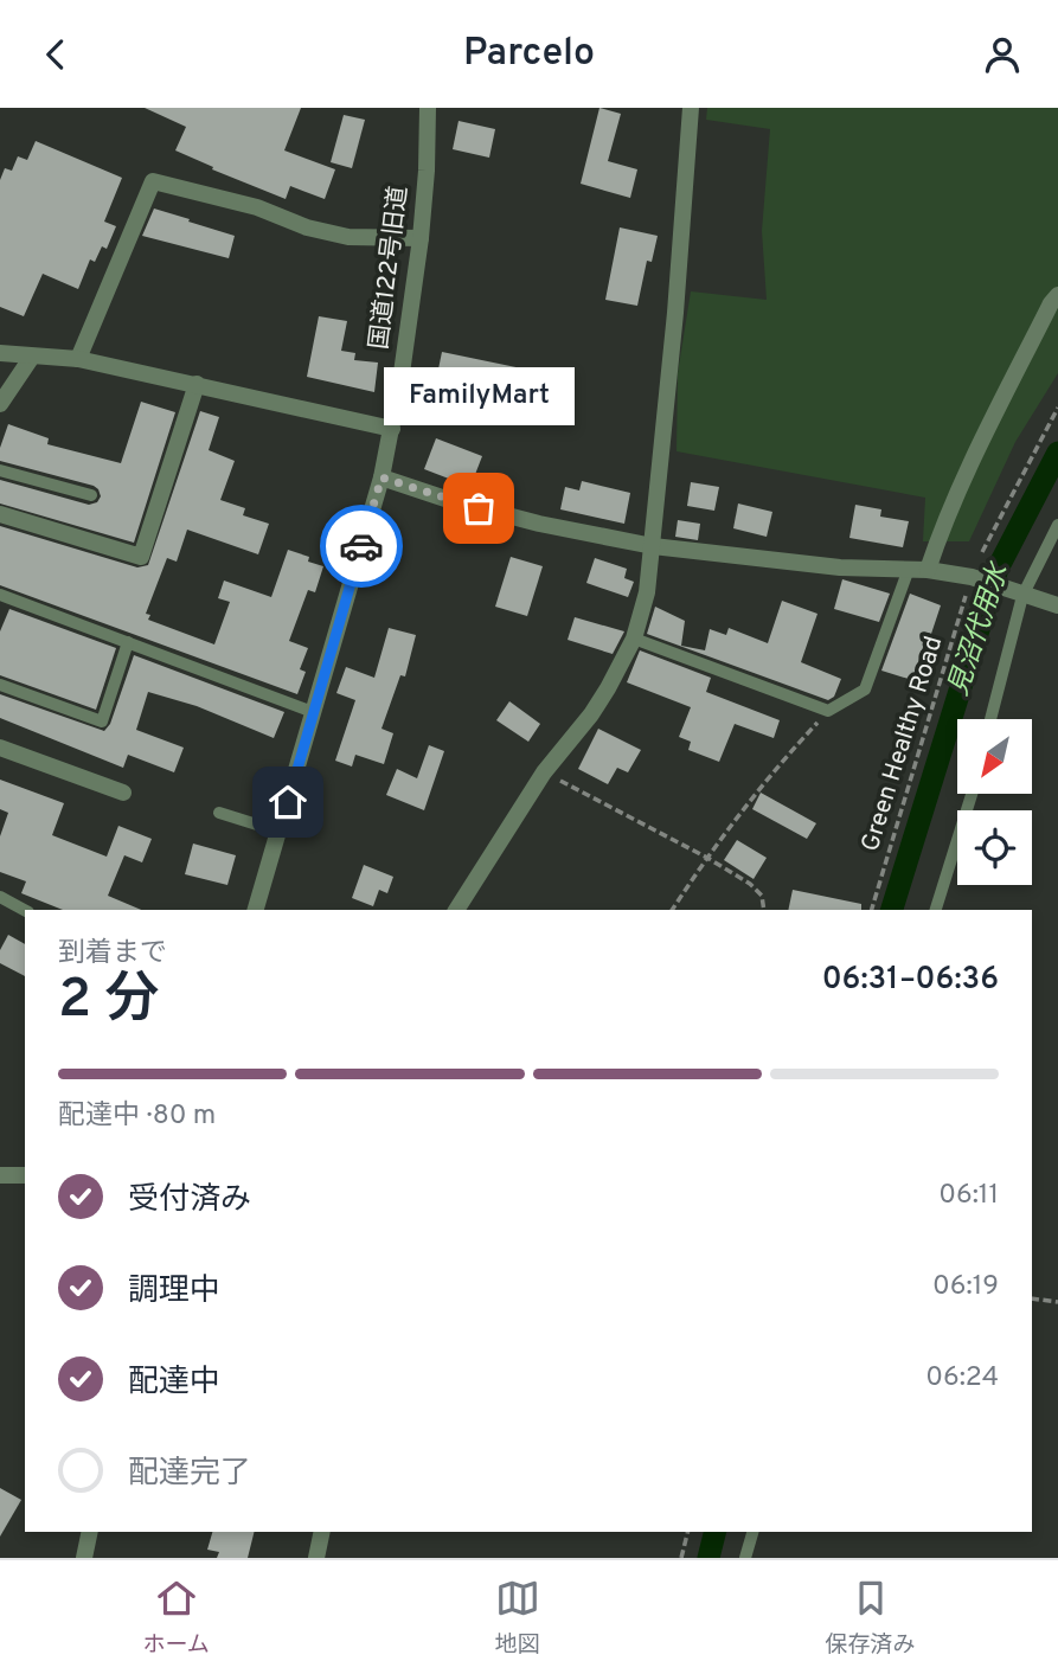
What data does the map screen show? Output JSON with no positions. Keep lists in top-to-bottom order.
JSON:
{
  "streets": {
    "street": ["国道122号旧道"],
    "path": ["Green Healthy Road"]
  },
  "water": ["見沼代用水"],
  "places": ["FamilyMart"],
  "north": "bottom left",
  "page": {
    "header": "Parcelo",
    "bubble": "FamilyMart",
    "heading": ["2 分", "到着まで", "06:31–06:36"],
    "bar": "配達中 · 80 m",
    "list": [
      ["受付済み", "06:11"],
      ["調理中", "06:19"],
      ["配達中", "06:24"],
      "配達完了"
    ],
    "tabs": ["ホーム", "地図", "保存済み"]
  }
}
